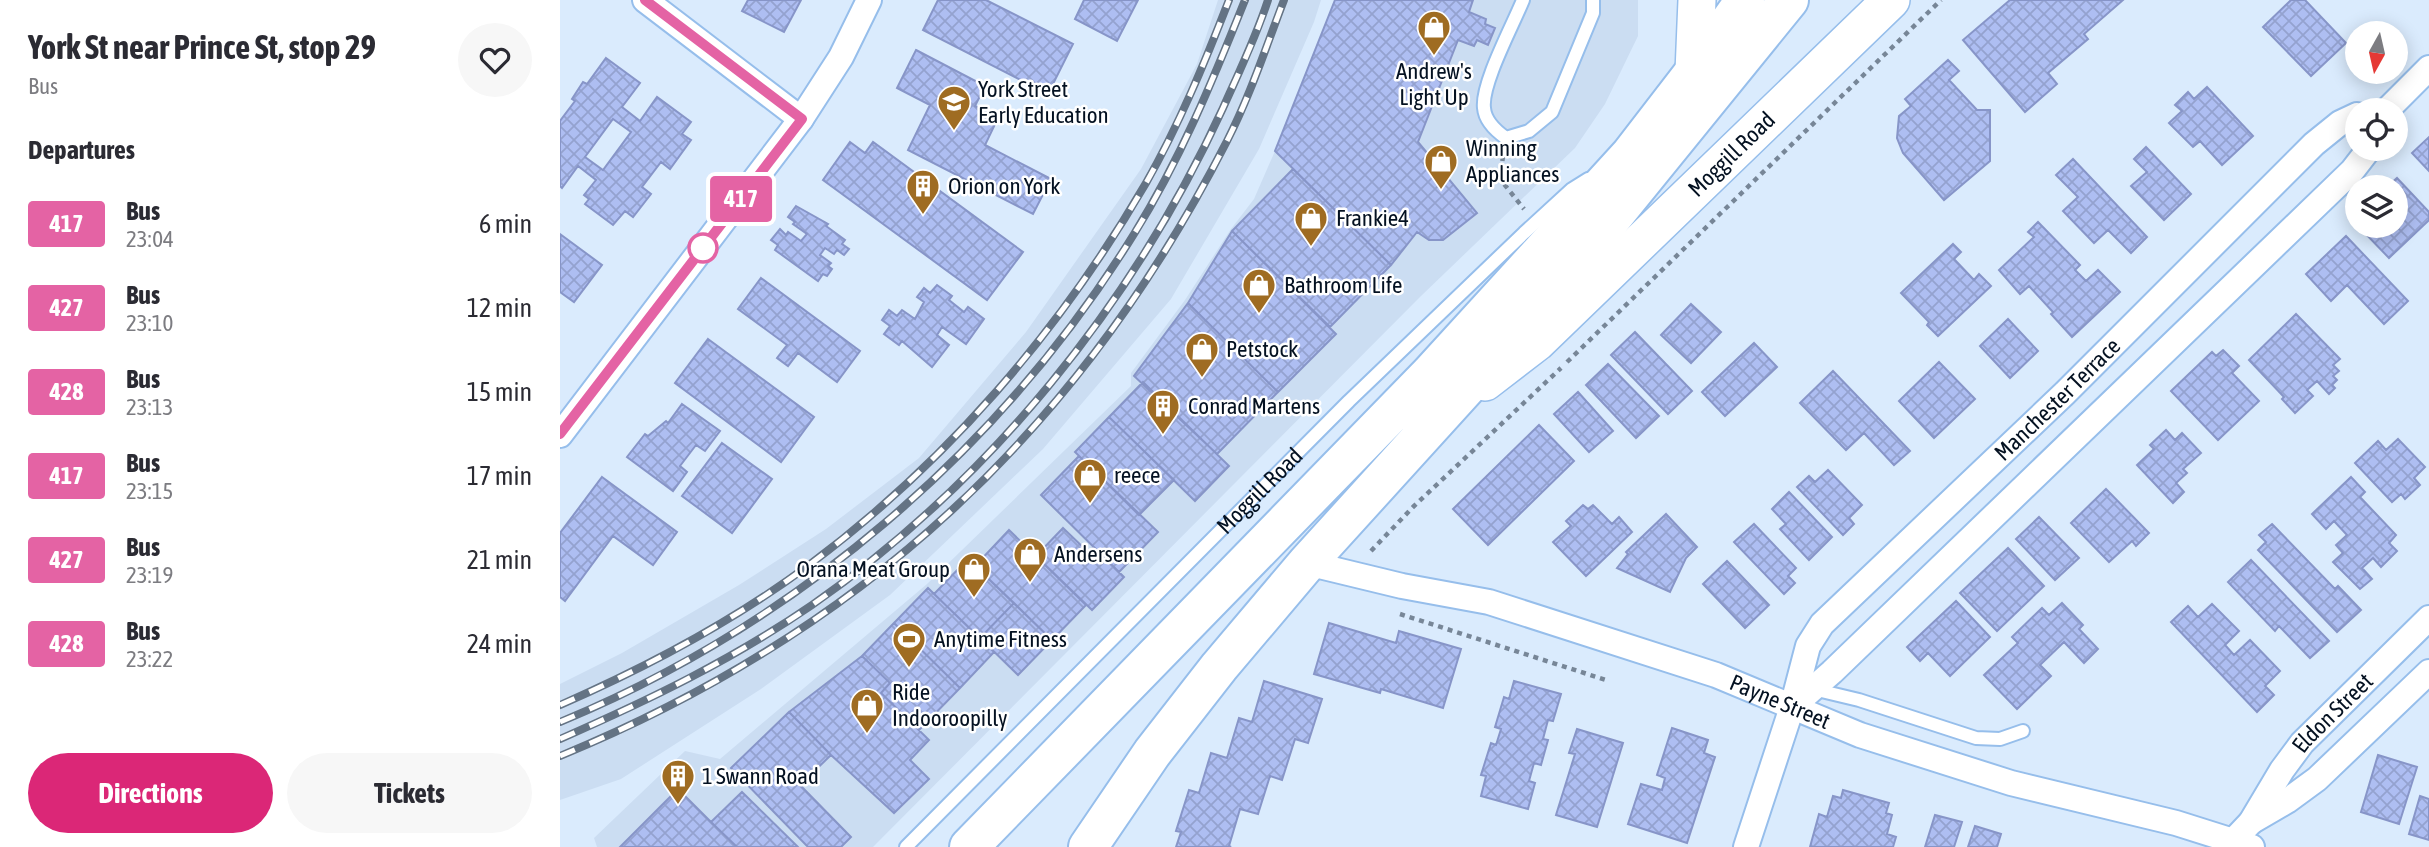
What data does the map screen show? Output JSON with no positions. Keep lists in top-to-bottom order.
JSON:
{
  "streets": {
    "highway": ["Moggill Road"],
    "street": ["Manchester Terrace", "Payne Street", "Eldon Street"]
  },
  "crossings": [
    ["Moggill Road", "Payne Street"],
    ["Manchester Terrace", "Payne Street"],
    ["Payne Street", "Eldon Street"]
  ],
  "places": {
    "shop": [
      "Andrew's Light Up",
      "Winning Appliances",
      "Frankie4",
      "Bathroom Life",
      "Petstock",
      "reece",
      "Andersens",
      "Orana Meat Group",
      "Ride Indooroopilly"
    ],
    "school or university": ["York Street Early Education"],
    "building": ["Orion on York", "Conrad Martens", "1 Swann Road"],
    "sports": ["Anytime Fitness"]
  },
  "lines": ["bus line 417"],
  "north": "bottom",
  "page": {
    "heading": [
      ["York St near Prince St, stop 29", "Bus"],
      "Departures"
    ],
    "on_map": "417",
    "list": [
      {
        "mark": "417",
        "name": "Bus",
        "note": "23:04",
        "value": "6 min"
      },
      {
        "mark": "427",
        "name": "Bus",
        "note": "23:10",
        "value": "12 min"
      },
      {
        "mark": "428",
        "name": "Bus",
        "note": "23:13",
        "value": "15 min"
      },
      {
        "mark": "417",
        "name": "Bus",
        "note": "23:15",
        "value": "17 min"
      },
      {
        "mark": "427",
        "name": "Bus",
        "note": "23:19",
        "value": "21 min"
      },
      {
        "mark": "428",
        "name": "Bus",
        "note": "23:22",
        "value": "24 min"
      }
    ],
    "buttons": ["Directions", "Tickets"]
  }
}
